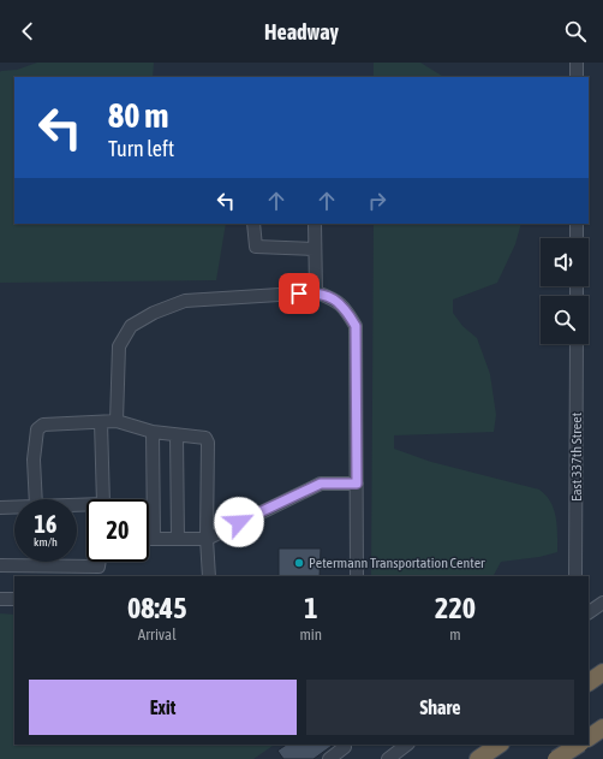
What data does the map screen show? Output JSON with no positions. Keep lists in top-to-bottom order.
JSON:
{
  "streets": {
    "street": ["East 337th Street"]
  },
  "places": ["Petermann Transportation Center"],
  "page": {
    "header": "Headway",
    "turn": ["80 m", "Turn left"],
    "speed": "16 km/h",
    "limit": "20",
    "eta": [
      "08:45",
      "Arrival",
      "1",
      "min",
      "220",
      "m"
    ],
    "buttons": ["Exit", "Share"]
  }
}
